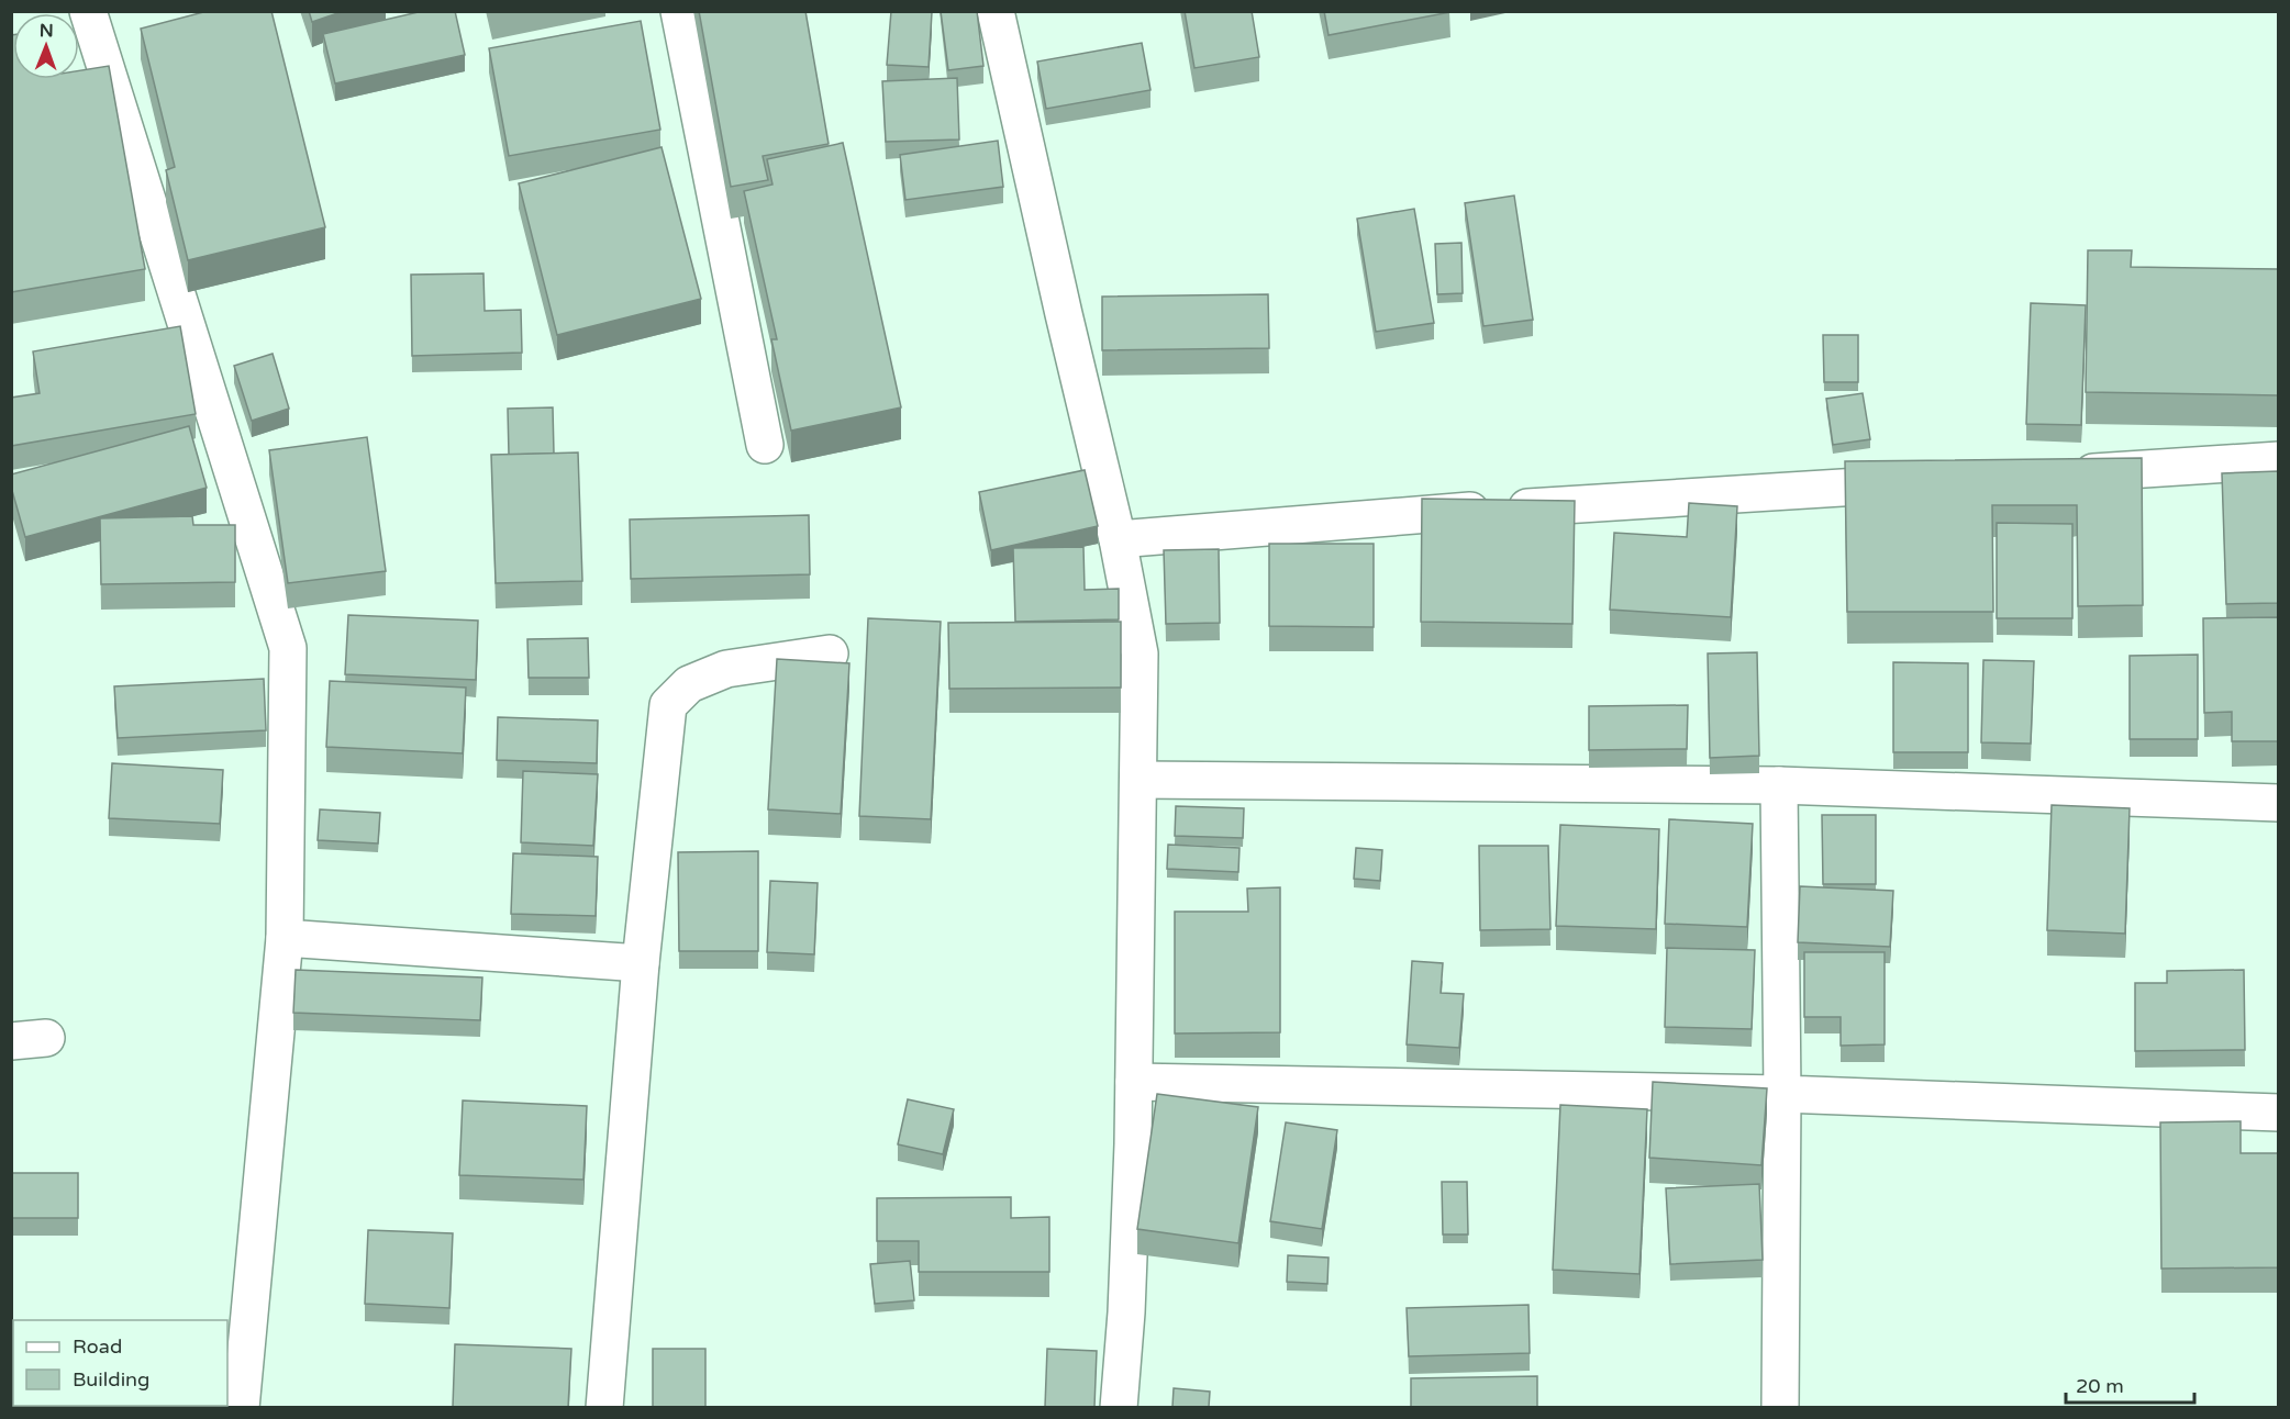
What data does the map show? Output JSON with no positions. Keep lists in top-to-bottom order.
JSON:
{
  "legend": ["Road", "Building"],
  "scale_bar": "20 m",
  "north": "top"
}
